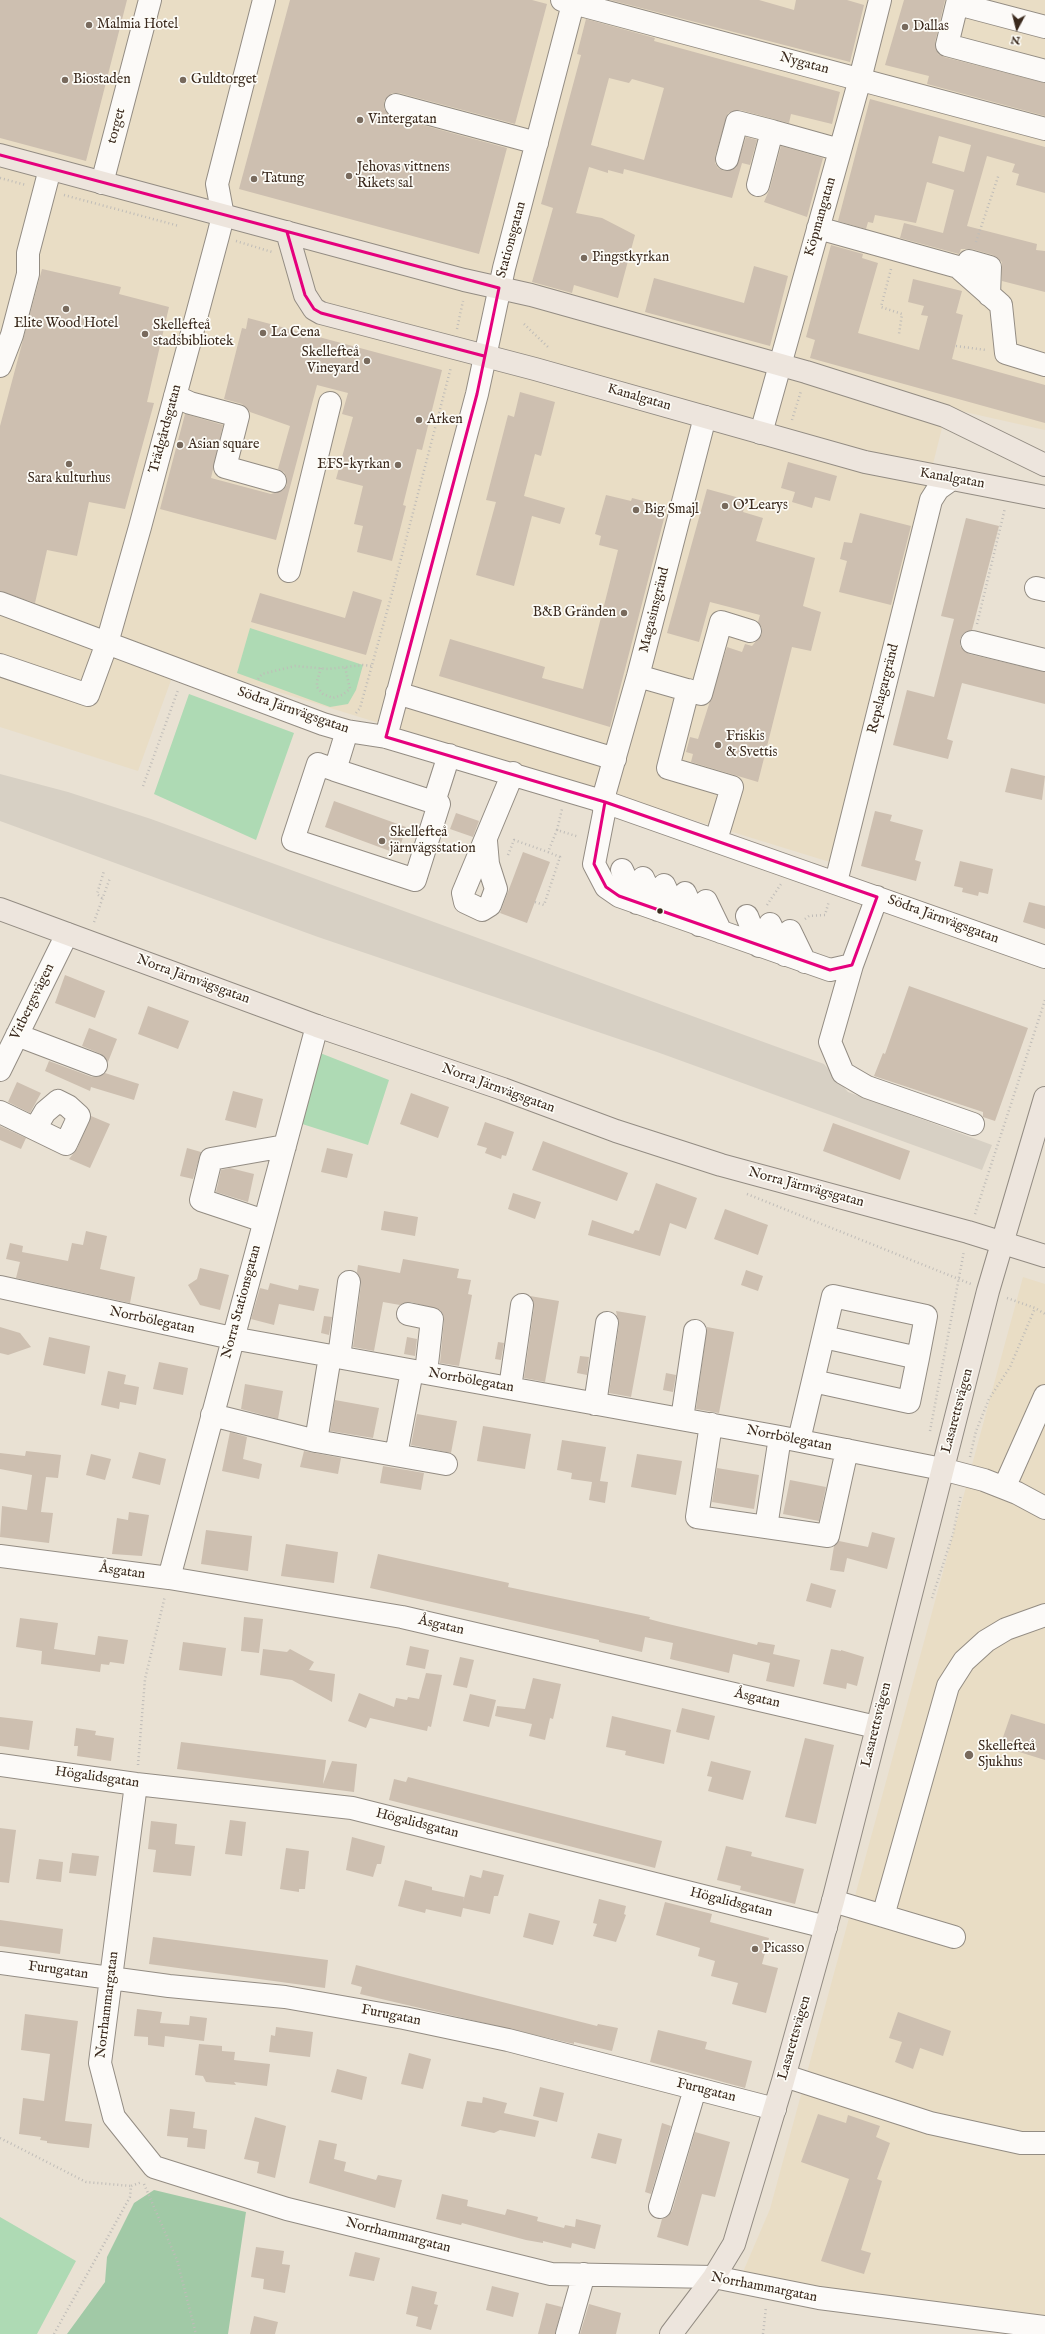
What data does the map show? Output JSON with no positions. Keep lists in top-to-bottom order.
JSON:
{
  "streets": {
    "main road": ["Kanalgatan", "Norra Järnvägsgatan", "Lasarettsvägen"],
    "street": [
      "Nygatan",
      "torget",
      "Köpmangatan",
      "Stationsgatan",
      "Trädgårdsgatan",
      "Magasinsgränd",
      "Repslagargränd",
      "Södra Järnvägsgatan",
      "Vitbergsvägen",
      "Norra Stationsgatan",
      "Norrbölegatan",
      "Åsgatan",
      "Högalidsgatan",
      "Furugatan",
      "Norrhammargatan"
    ]
  },
  "crossings": [
    ["Nygatan", "Köpmangatan"],
    ["Nygatan", "Stationsgatan"],
    ["Köpmangatan", "Kanalgatan"],
    ["Stationsgatan", "Kanalgatan"],
    ["Stationsgatan", "Södra Järnvägsgatan"],
    ["Kanalgatan", "Magasinsgränd"],
    ["Trädgårdsgatan", "Södra Järnvägsgatan"],
    ["Magasinsgränd", "Södra Järnvägsgatan"],
    ["Repslagargränd", "Södra Järnvägsgatan"],
    ["Norra Järnvägsgatan", "Vitbergsvägen"],
    ["Norra Järnvägsgatan", "Norra Stationsgatan"],
    ["Norra Järnvägsgatan", "Lasarettsvägen"],
    ["Norra Stationsgatan", "Norrbölegatan"],
    ["Norra Stationsgatan", "Åsgatan"],
    ["Norrbölegatan", "Lasarettsvägen"],
    ["Lasarettsvägen", "Åsgatan"],
    ["Lasarettsvägen", "Högalidsgatan"],
    ["Lasarettsvägen", "Furugatan"],
    ["Lasarettsvägen", "Norrhammargatan"],
    ["Högalidsgatan", "Norrhammargatan"],
    ["Furugatan", "Norrhammargatan"]
  ],
  "places": [
    "Malmia Hotel",
    "Dallas",
    "Biostaden",
    "Guldtorget",
    "Vintergatan",
    "Jehovas vittnens Rikets sal",
    "Tatung",
    "Pingstkyrkan",
    "Elite Wood Hotel",
    "La Cena",
    "Skellefteå stadsbibliotek",
    "Skellefteå Vineyard",
    "Arken",
    "Asian square",
    "Sara kulturhus",
    "EFS-kyrkan",
    "O'Learys",
    "Big Smajl",
    "B&B Gränden",
    "Friskis & Svettis",
    "Skellefteå järnvägsstation",
    "Skellefteå Sjukhus",
    "Picasso"
  ],
  "north": "bottom"
}
